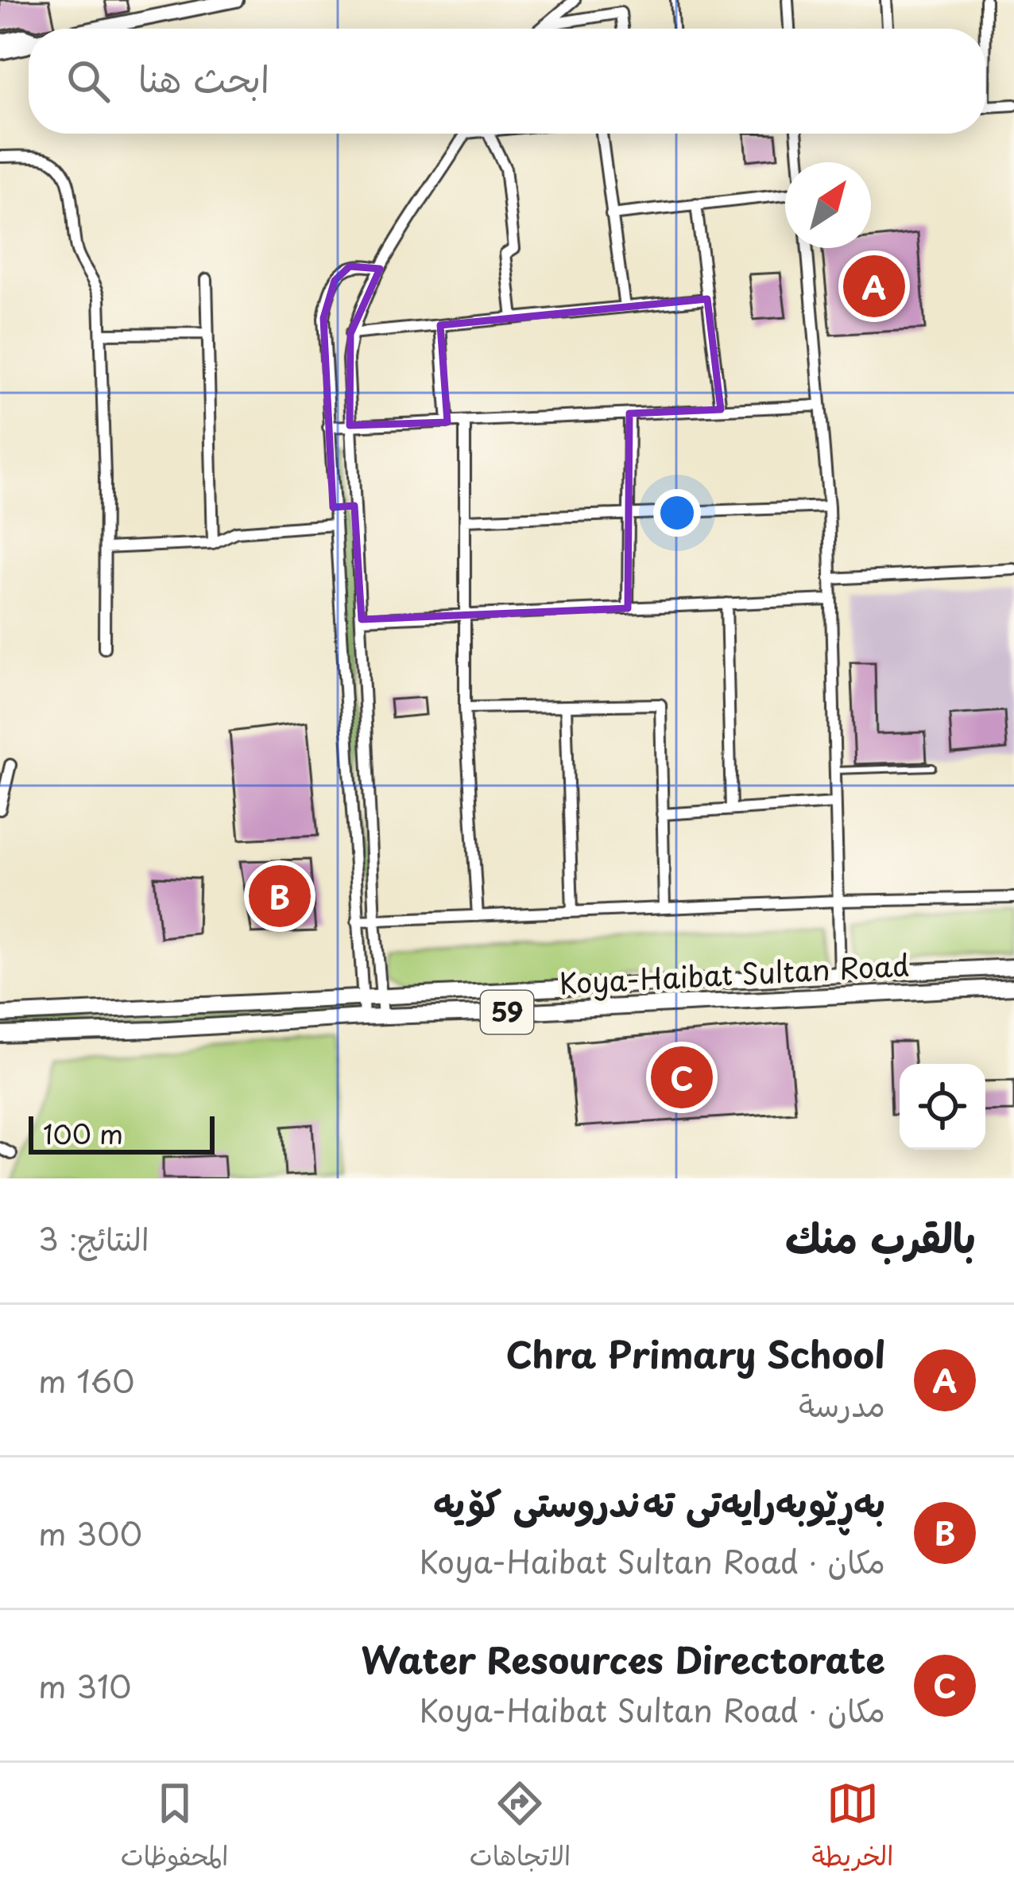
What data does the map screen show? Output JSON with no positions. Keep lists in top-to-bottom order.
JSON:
{
  "streets": {
    "main road": ["Koya-Haibat Sultan Road", "59"]
  },
  "scale_bar": "100 m",
  "north": "top right",
  "page": {
    "search": "ابحث هنا",
    "pins": ["A", "B", "C"],
    "scale": "100 m",
    "heading": ["بالقرب منك", "النتائج: 3"],
    "list": [
      {
        "mark": "A",
        "name": "Chra Primary School",
        "note": "مدرسة",
        "value": "160 m"
      },
      {
        "mark": "B",
        "name": "بەڕێوبەرایەتی تەندروستی کۆیە",
        "note": "مكان · Koya-Haibat Sultan Road",
        "value": "300 m"
      },
      {
        "mark": "C",
        "name": "Water Resources Directorate",
        "note": "مكان · Koya-Haibat Sultan Road",
        "value": "310 m"
      }
    ],
    "nav": ["الخريطة", "الاتجاهات", "المحفوظات"]
  }
}
